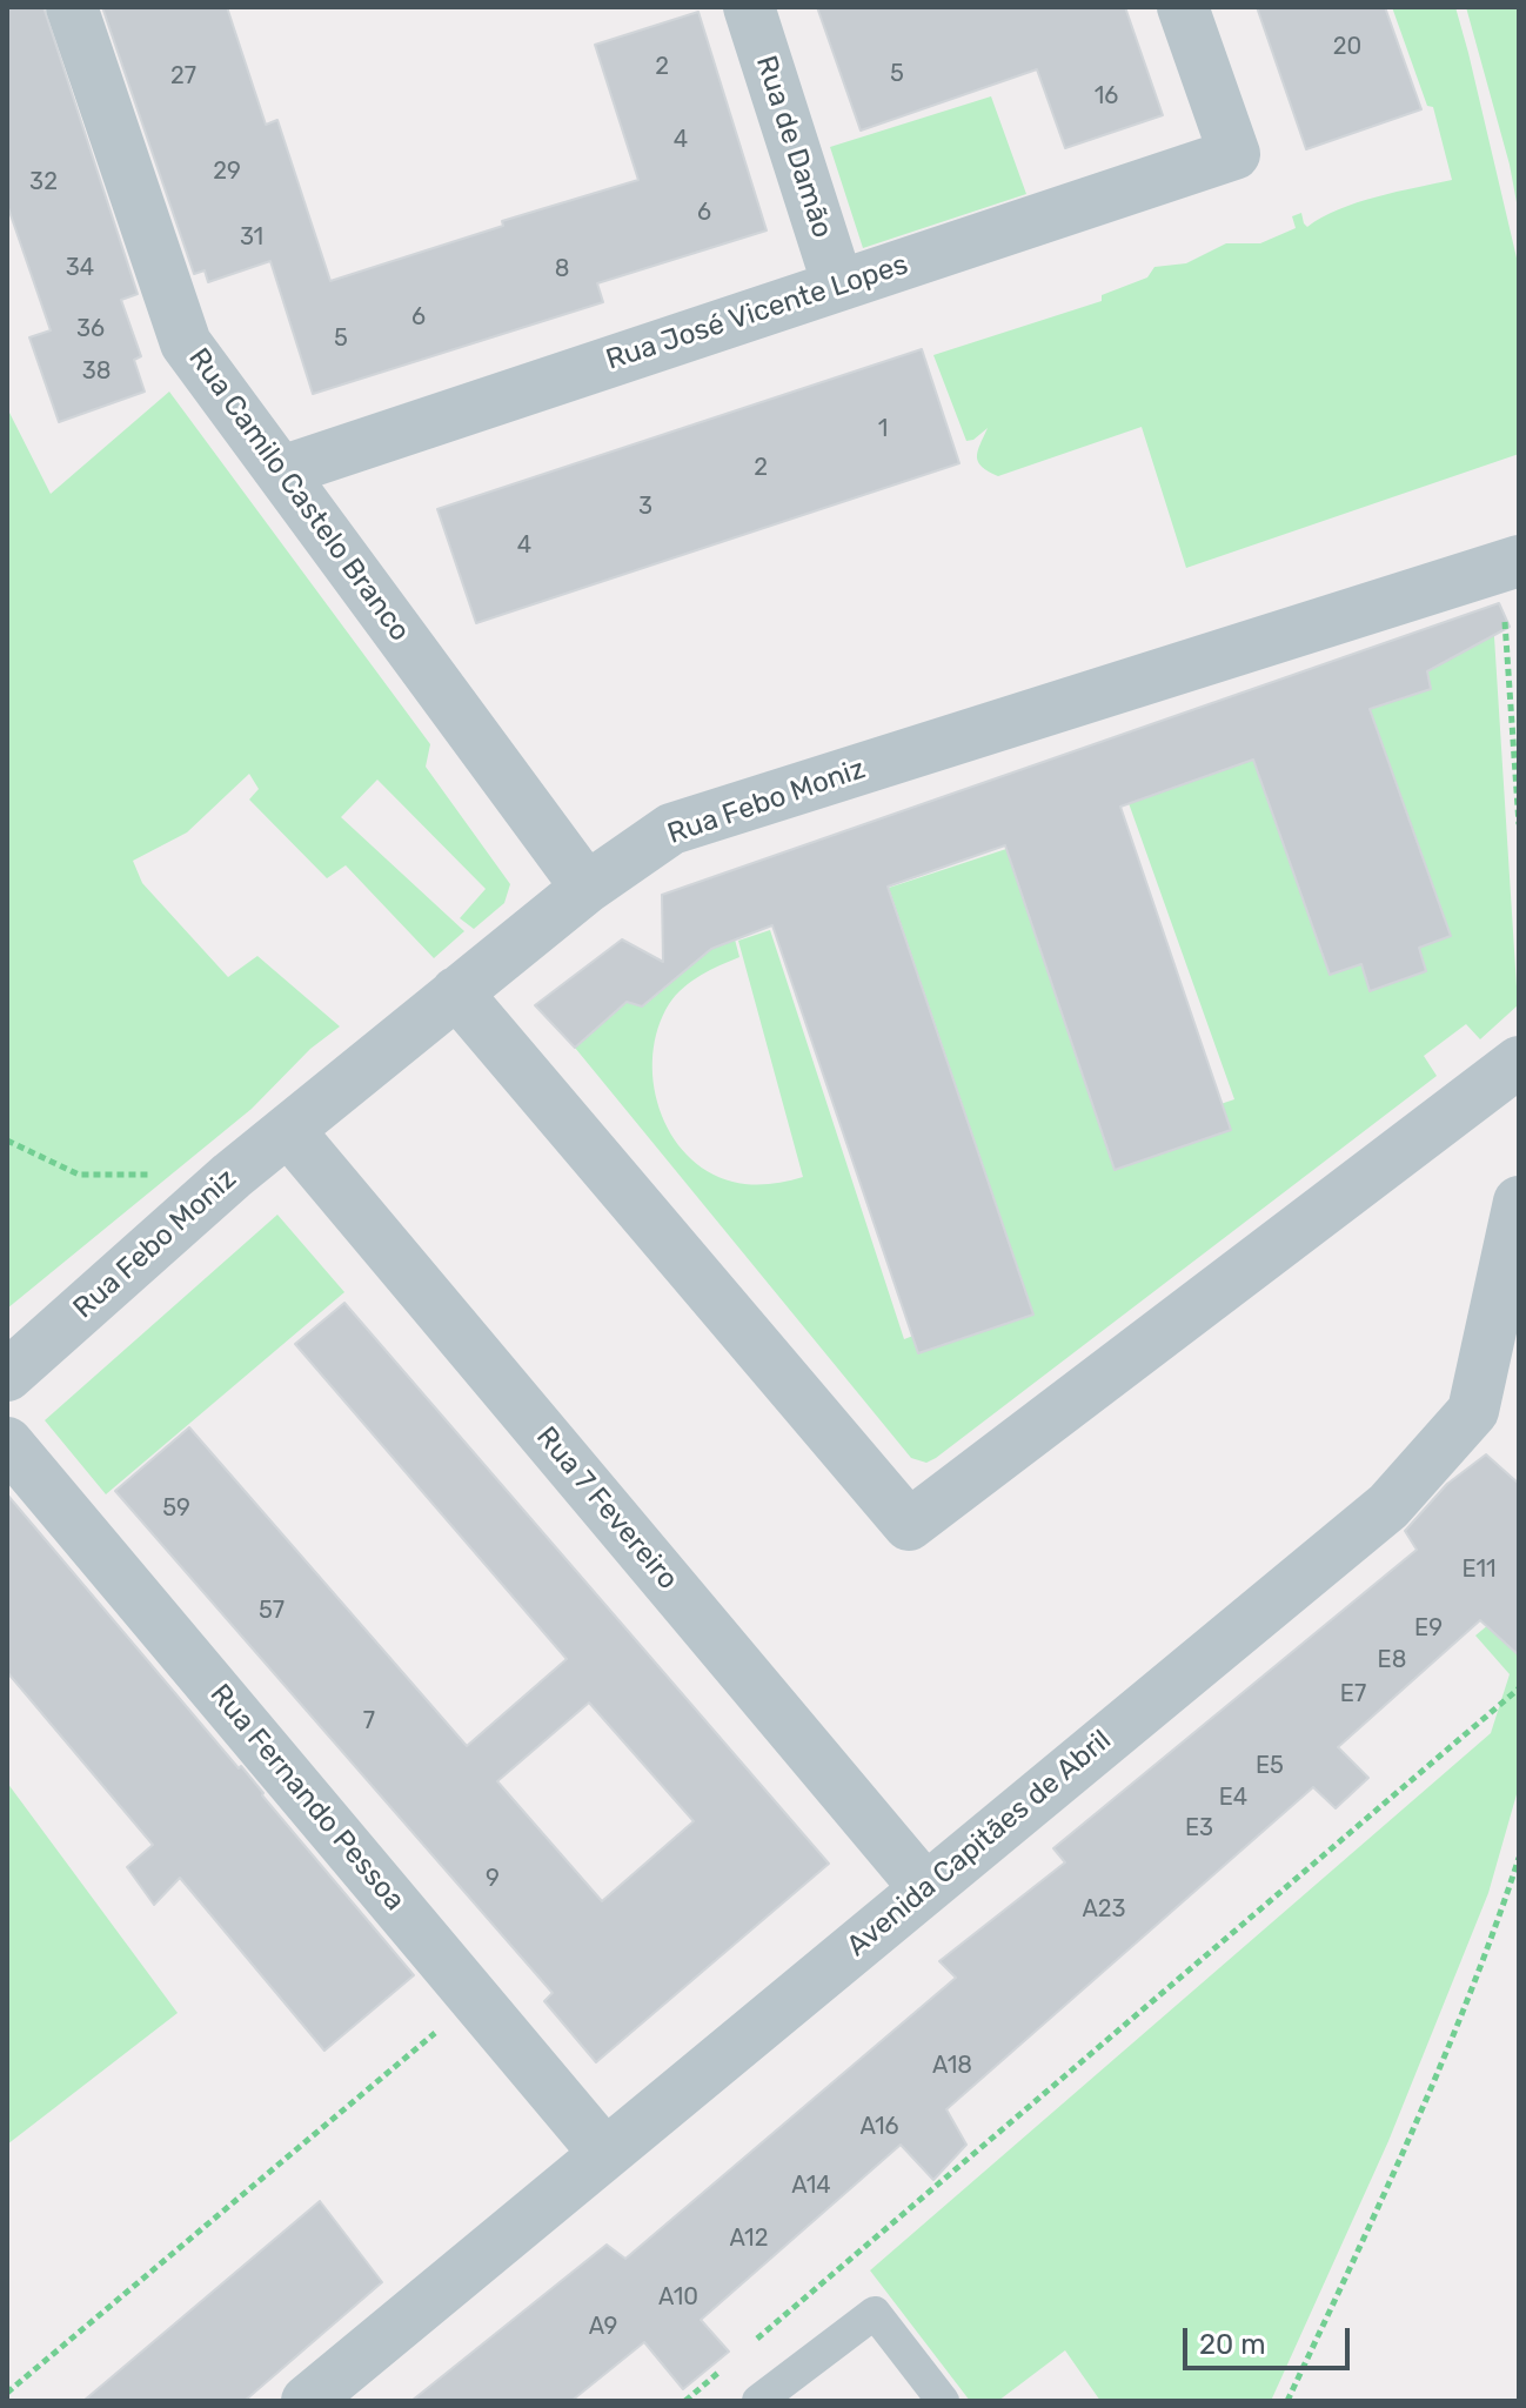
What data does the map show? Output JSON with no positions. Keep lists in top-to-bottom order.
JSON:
{
  "streets": {
    "street": [
      "Rua de Damão",
      "Rua José Vicente Lopes",
      "Rua Camilo Castelo Branco",
      "Rua Febo Moniz",
      "Rua 7 Fevereiro",
      "Rua Fernando Pessoa",
      "Avenida Capitães de Abril"
    ]
  },
  "crossings": [
    ["Rua de Damão", "Rua José Vicente Lopes"],
    ["Rua José Vicente Lopes", "Rua Camilo Castelo Branco"],
    ["Rua Camilo Castelo Branco", "Rua Febo Moniz"],
    ["Rua Febo Moniz", "Rua 7 Fevereiro"],
    ["Rua 7 Fevereiro", "Avenida Capitães de Abril"],
    ["Rua Fernando Pessoa", "Avenida Capitães de Abril"]
  ],
  "house_numbers": [
    "20",
    "2",
    "5",
    "27",
    "16",
    "4",
    "29",
    "32",
    "6",
    "31",
    "34",
    "8",
    "6",
    "36",
    "5",
    "38",
    "1",
    "2",
    "3",
    "4",
    "59",
    "E11",
    "57",
    "E9",
    "E8",
    "E7",
    "7",
    "E5",
    "E4",
    "E3",
    "9",
    "A23",
    "A18",
    "A16",
    "A14",
    "A12",
    "A10",
    "A9"
  ],
  "scale_bar": "20 m"
}
